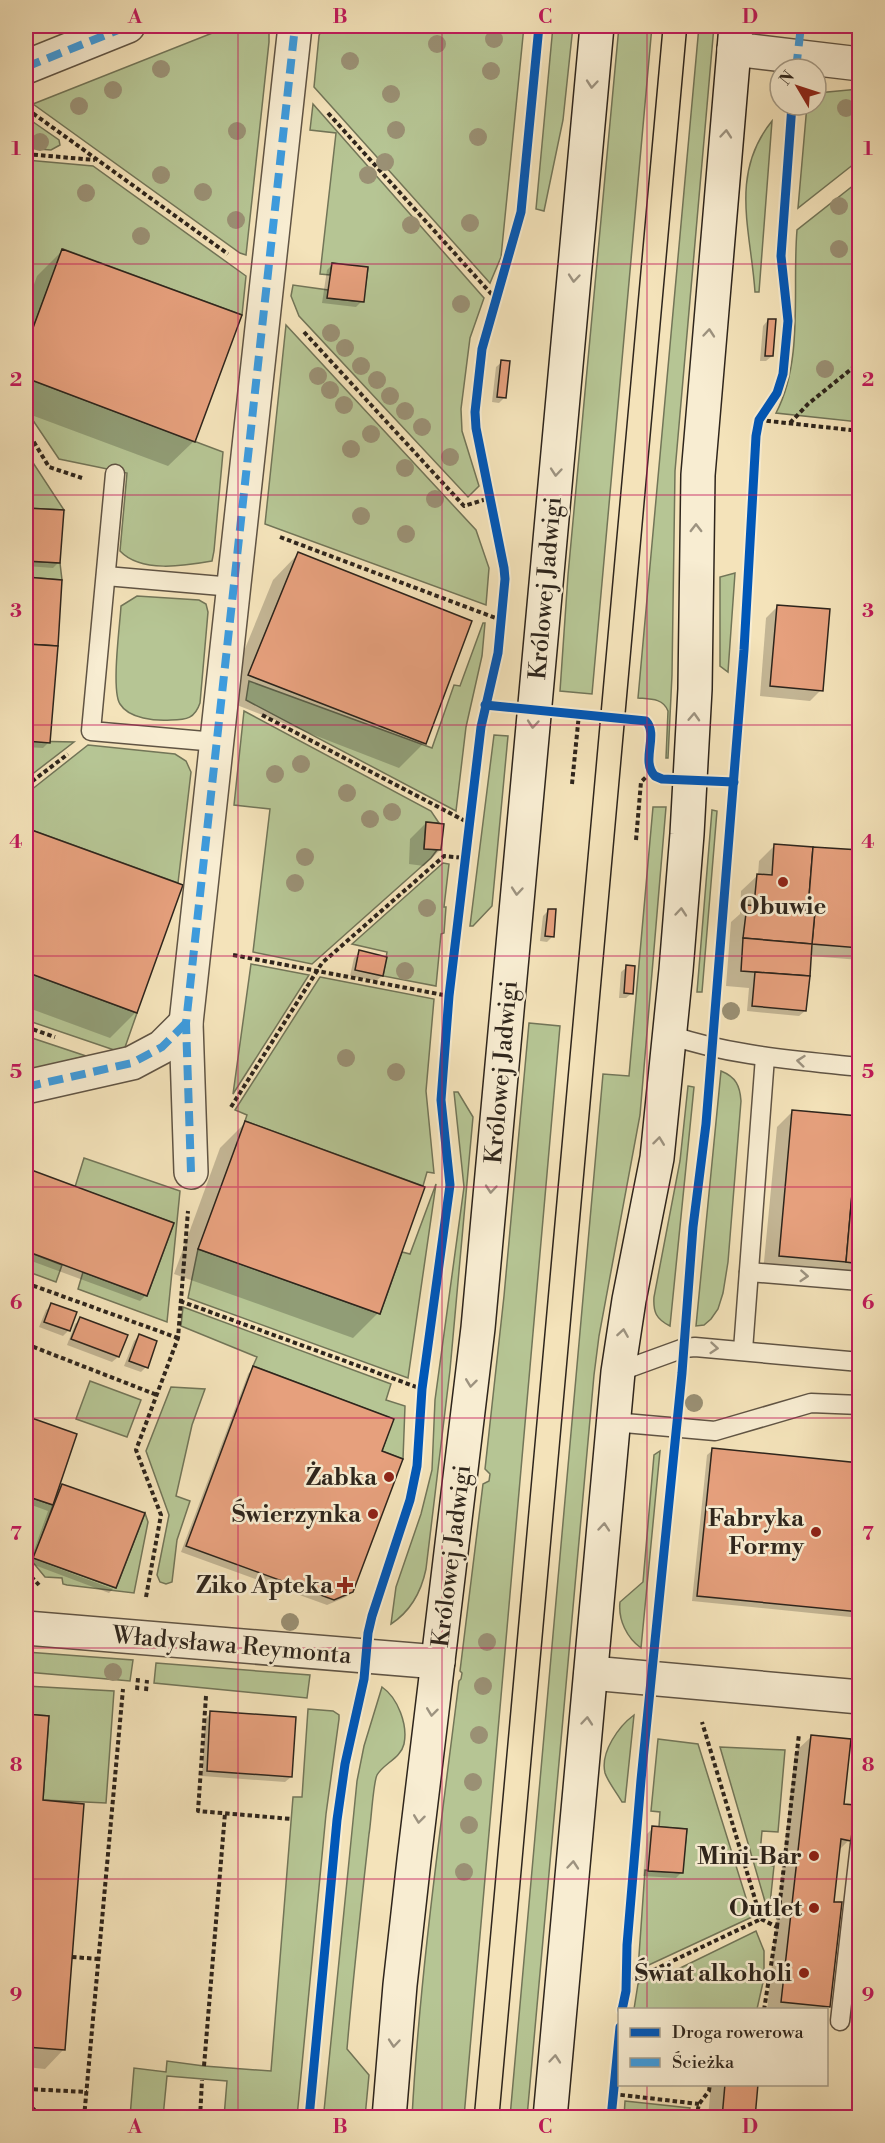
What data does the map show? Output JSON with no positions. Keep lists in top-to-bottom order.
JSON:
{
  "streets": {
    "street": ["Królowej Jadwigi", "Władysława Reymonta"]
  },
  "crossings": [
    ["Królowej Jadwigi", "Władysława Reymonta"]
  ],
  "places": {
    "other": [
      "Obuwie",
      "Żabka",
      "Świerzynka",
      "Fabryka Formy",
      "Mini-Bar",
      "Outlet",
      "Świat alkoholi"
    ],
    "health": ["Ziko Apteka"]
  },
  "legend": ["Droga rowerowa", "Ścieżka"],
  "north": "top left",
  "grid": {
    "columns": [
      "A",
      "B",
      "C",
      "D"
    ],
    "rows": [
      "1",
      "2",
      "3",
      "4",
      "5",
      "6",
      "7",
      "8",
      "9"
    ]
  }
}
